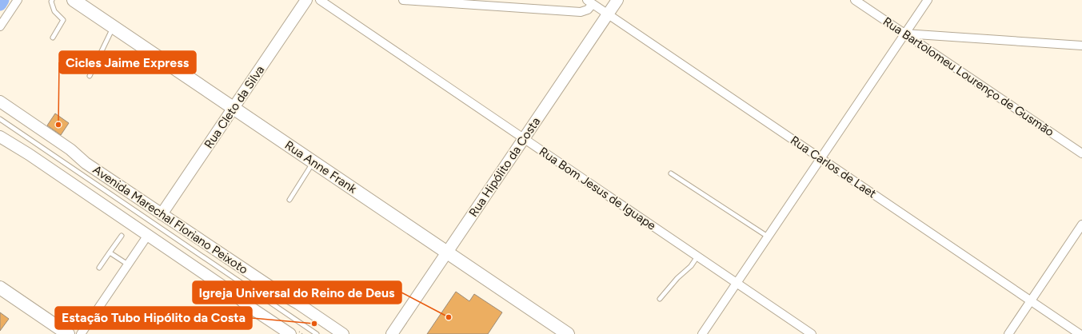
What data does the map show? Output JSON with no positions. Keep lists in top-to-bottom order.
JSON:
{
  "streets": {
    "main road": ["Rua Anne Frank"],
    "street": [
      "Rua Bartolomeu Lourenço de Gusmão",
      "Rua Cleto da Silva",
      "Rua Hipólito da Costa",
      "Rua Carlos de Laet",
      "Rua Bom Jesus de Iguape",
      "Avenida Marechal Floriano Peixoto"
    ]
  },
  "crossings": [
    ["Rua Cleto da Silva", "Rua Anne Frank"],
    ["Rua Cleto da Silva", "Avenida Marechal Floriano Peixoto"],
    ["Rua Anne Frank", "Rua Hipólito da Costa"],
    ["Rua Hipólito da Costa", "Rua Carlos de Laet"],
    ["Rua Hipólito da Costa", "Rua Bom Jesus de Iguape"]
  ],
  "places": ["Cicles Jaime Express", "Igreja Universal do Reino de Deus", "Estação Tubo Hipólito da Costa"]
}
